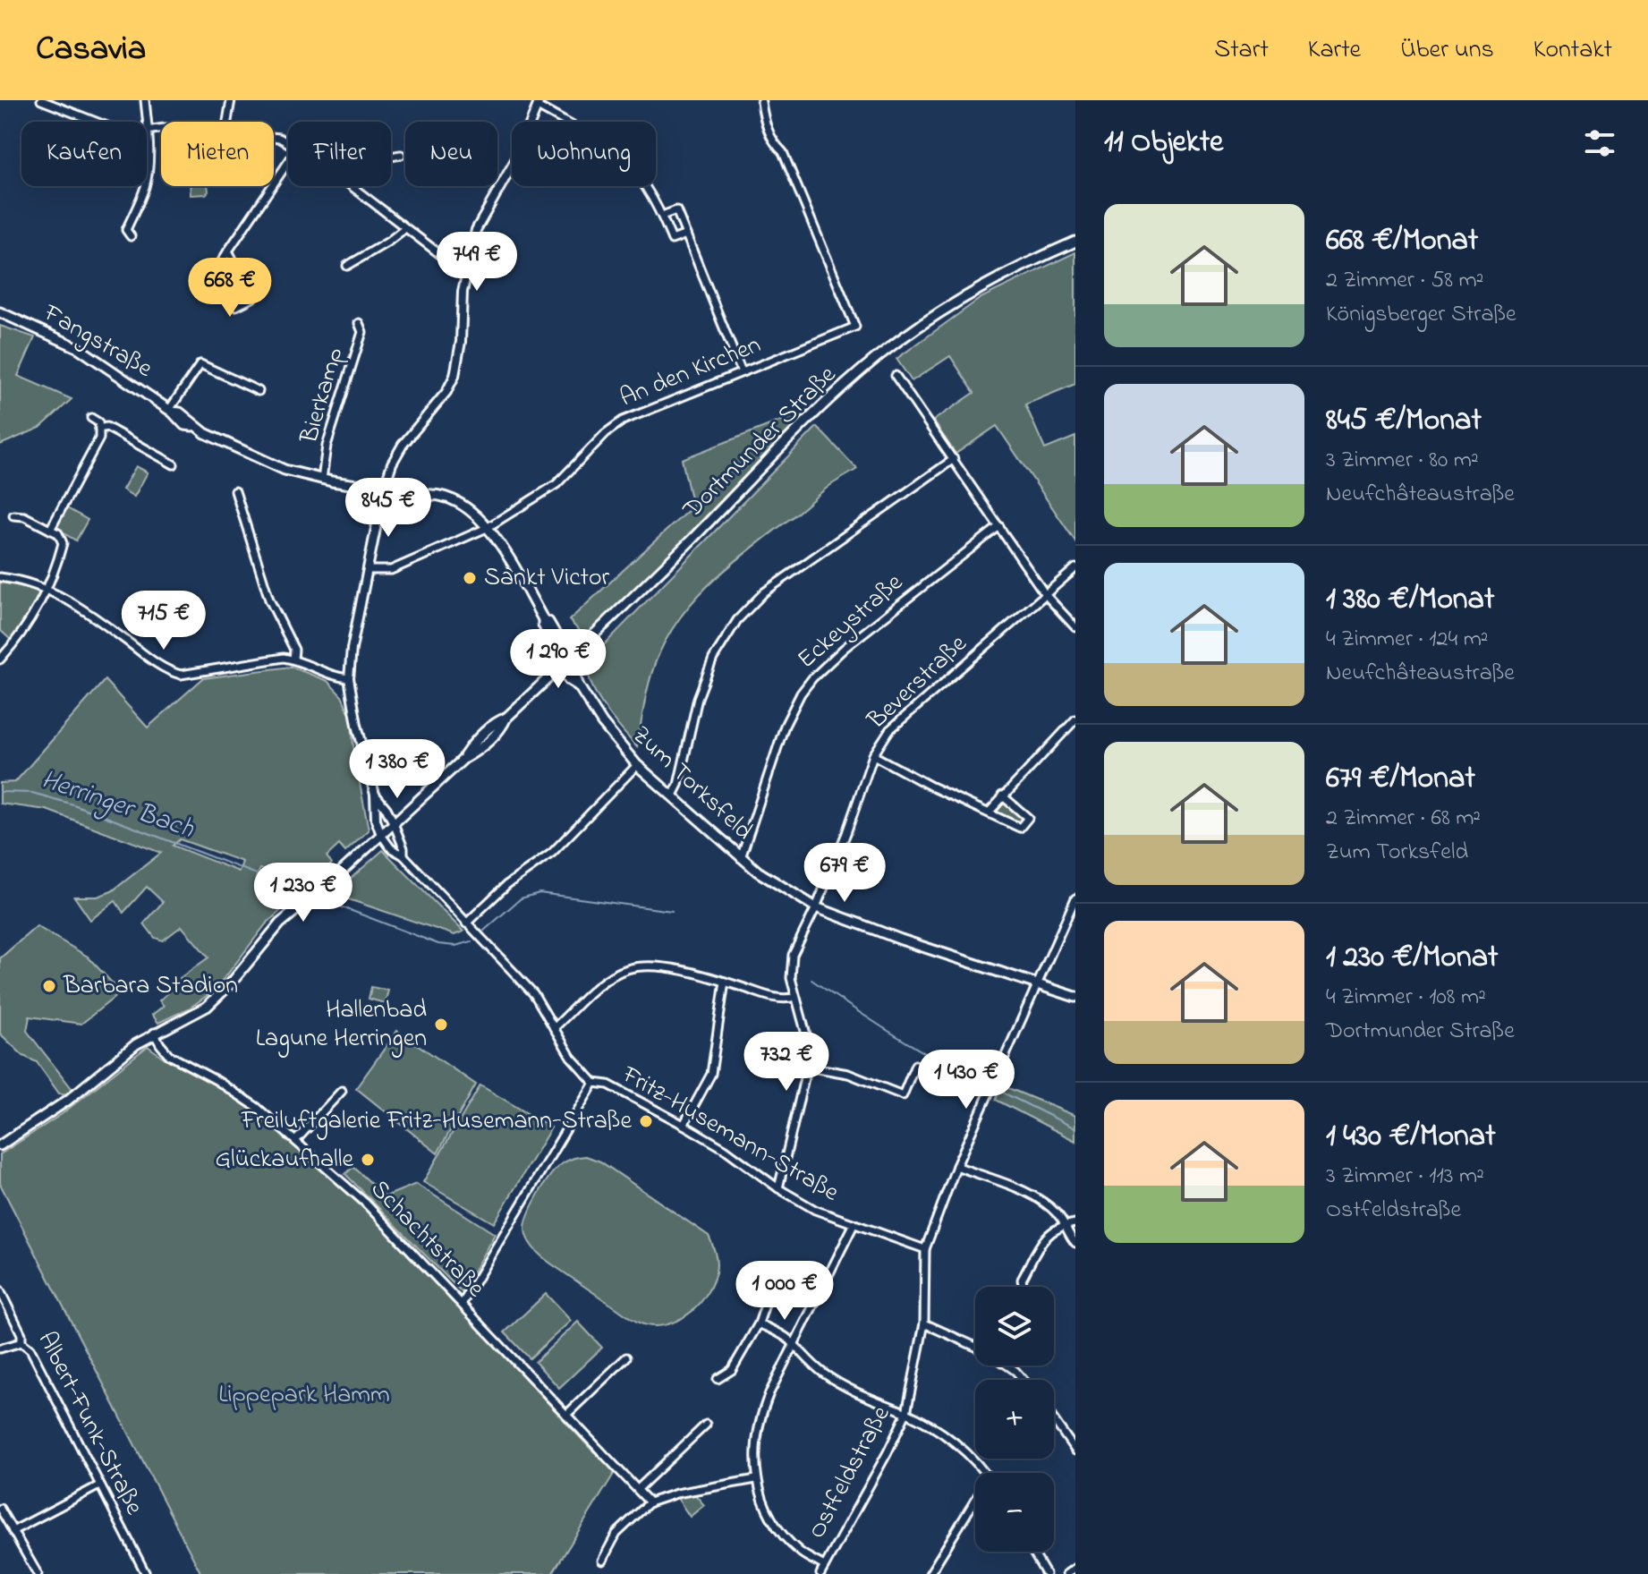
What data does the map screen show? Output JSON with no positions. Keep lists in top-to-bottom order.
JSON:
{
  "streets": {
    "main road": ["Fangstraße", "Dortmunder Straße", "Zum Torksfeld"],
    "street": [
      "An den Kirchen",
      "Bierkamp",
      "Eckeystraße",
      "Beverstraße",
      "Fritz-Husemann-Straße",
      "Schachtstraße",
      "Albert-Funk-Straße",
      "Ostfeldstraße"
    ]
  },
  "crossings": [
    ["Fangstraße", "An den Kirchen"],
    ["Fangstraße", "Bierkamp"],
    ["Fangstraße", "Dortmunder Straße"],
    ["Fangstraße", "Zum Torksfeld"],
    ["Dortmunder Straße", "Zum Torksfeld"],
    ["Dortmunder Straße", "Fritz-Husemann-Straße"],
    ["Dortmunder Straße", "Schachtstraße"],
    ["Eckeystraße", "Zum Torksfeld"],
    ["Beverstraße", "Zum Torksfeld"],
    ["Beverstraße", "Fritz-Husemann-Straße"],
    ["Zum Torksfeld", "Ostfeldstraße"],
    ["Fritz-Husemann-Straße", "Ostfeldstraße"]
  ],
  "water": ["Herringer Bach"],
  "parks": ["Lippepark Hamm"],
  "places": [
    "Sankt Victor",
    "Barbara Stadion",
    "Hallenbad Lagune Herringen",
    "Freiluftgalerie Fritz-Husemann-Straße",
    "Glückaufhalle"
  ],
  "page": {
    "header": "Casavia",
    "nav": [
      "Start",
      "Karte",
      "Über uns",
      "Kontakt"
    ],
    "heading": "11 Objekte",
    "chip": [
      "Kaufen",
      "Mieten",
      "Filter",
      "Neu",
      "Wohnung"
    ],
    "list": [
      {
        "name": "668 €/Monat",
        "note": "2 Zimmer · 58 m² · Königsberger Straße"
      },
      {
        "name": "845 €/Monat",
        "note": "3 Zimmer · 80 m² · Neufchâteaustraße"
      },
      {
        "name": "1 380 €/Monat",
        "note": "4 Zimmer · 124 m² · Neufchâteaustraße"
      },
      {
        "name": "679 €/Monat",
        "note": "2 Zimmer · 68 m² · Zum Torksfeld"
      },
      {
        "name": "1 230 €/Monat",
        "note": "4 Zimmer · 108 m² · Dortmunder Straße"
      },
      {
        "name": "1 430 €/Monat",
        "note": "3 Zimmer · 113 m² · Ostfeldstraße"
      }
    ],
    "price": [
      "749 €",
      "668 €",
      "845 €",
      "715 €",
      "1 290 €",
      "1 380 €",
      "679 €",
      "1 230 €",
      "732 €",
      "1 430 €",
      "1 000 €"
    ],
    "map_buttons": ["+", "−"]
  }
}
